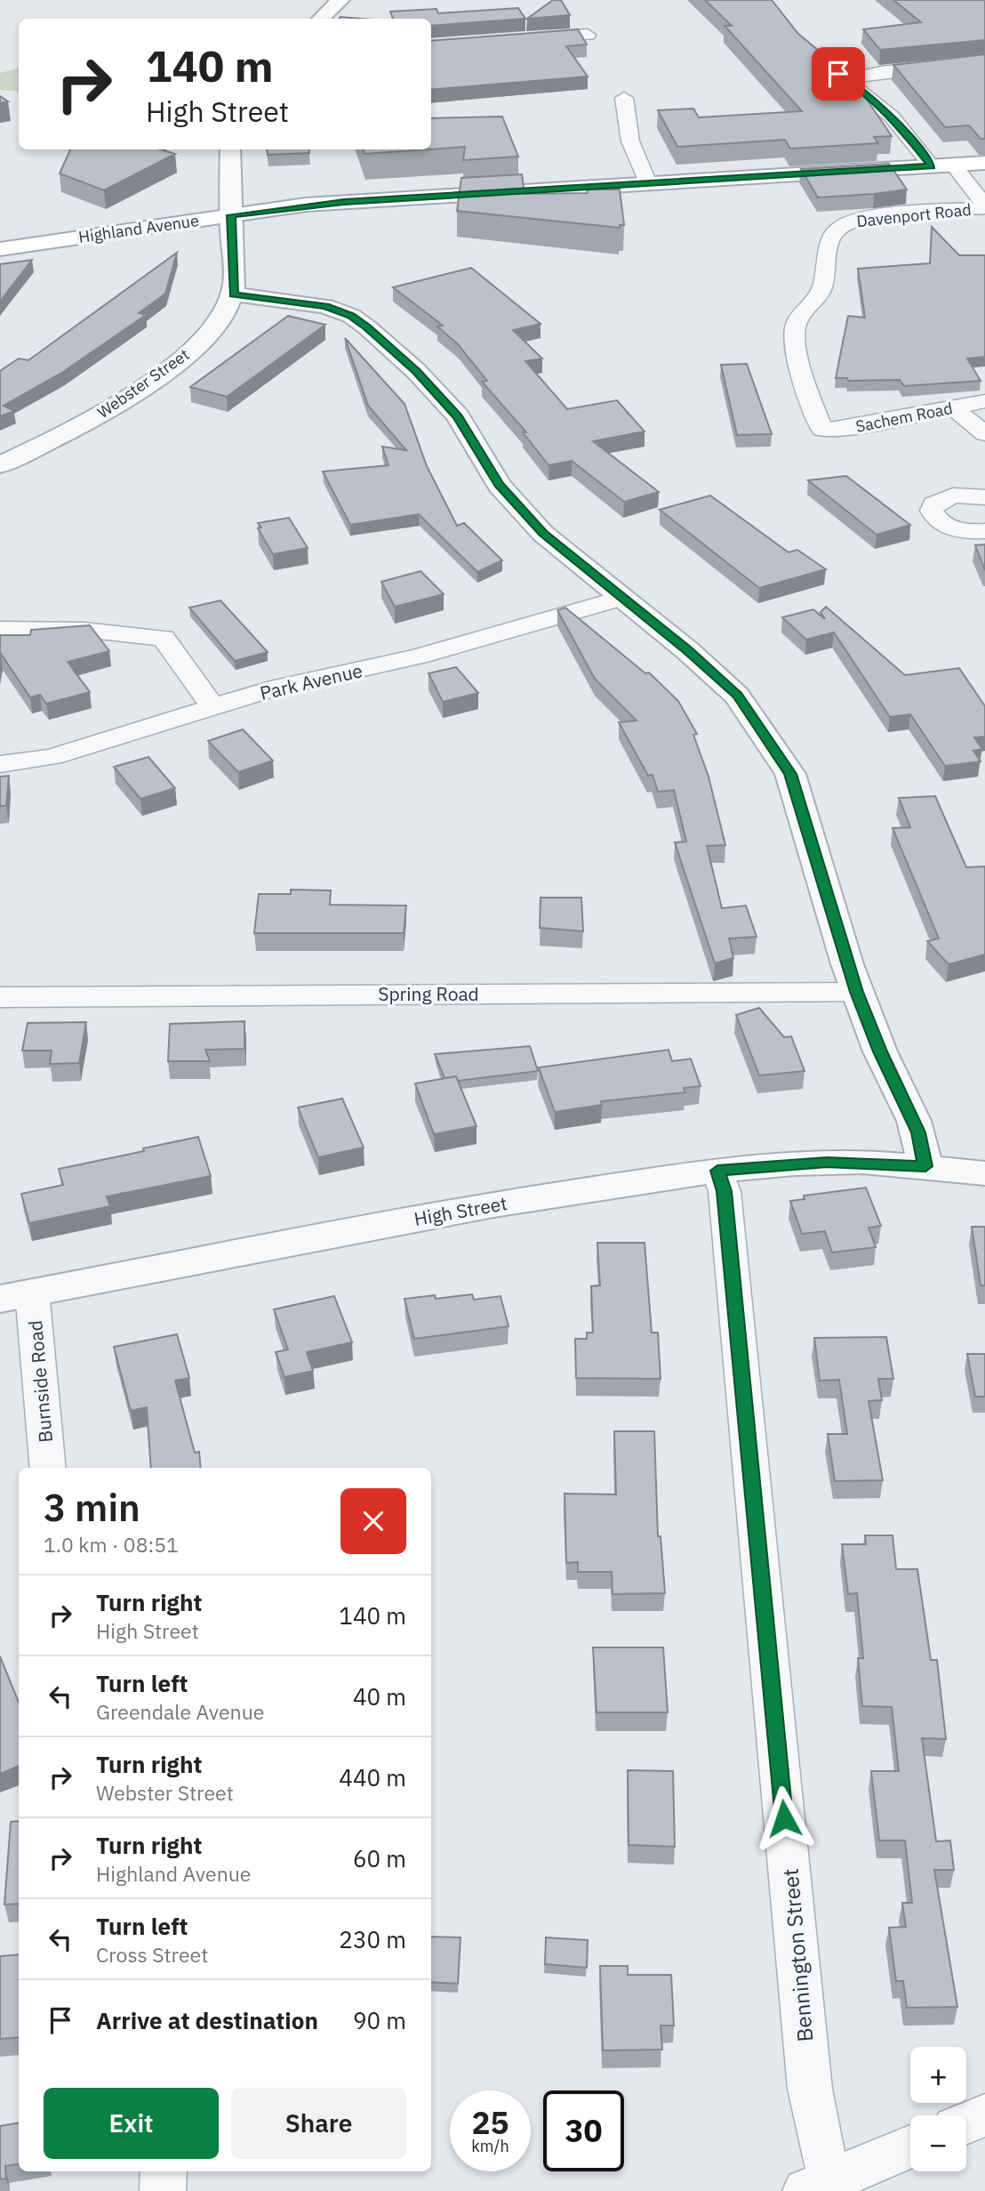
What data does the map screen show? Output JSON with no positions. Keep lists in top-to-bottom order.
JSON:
{
  "streets": {
    "main road": ["Highland Avenue"],
    "street": [
      "Davenport Road",
      "Webster Street",
      "Sachem Road",
      "Park Avenue",
      "Spring Road",
      "High Street",
      "Burnside Road",
      "Bennington Street"
    ]
  },
  "crossings": [
    ["Davenport Road", "Sachem Road"],
    ["High Street", "Burnside Road"],
    ["High Street", "Bennington Street"]
  ],
  "page": {
    "turn": ["140 m", "High Street"],
    "heading": ["3 min", "1.0 km · 08:51"],
    "list": [
      {
        "name": "Turn right",
        "note": "High Street",
        "value": "140 m"
      },
      {
        "name": "Turn left",
        "note": "Greendale Avenue",
        "value": "40 m"
      },
      {
        "name": "Turn right",
        "note": "Webster Street",
        "value": "440 m"
      },
      {
        "name": "Turn right",
        "note": "Highland Avenue",
        "value": "60 m"
      },
      {
        "name": "Turn left",
        "note": "Cross Street",
        "value": "230 m"
      },
      {
        "name": "Arrive at destination",
        "value": "90 m"
      }
    ],
    "map_buttons": ["+", "−"],
    "buttons": ["Exit", "Share"],
    "speed": "25 km/h",
    "limit": "30"
  }
}
